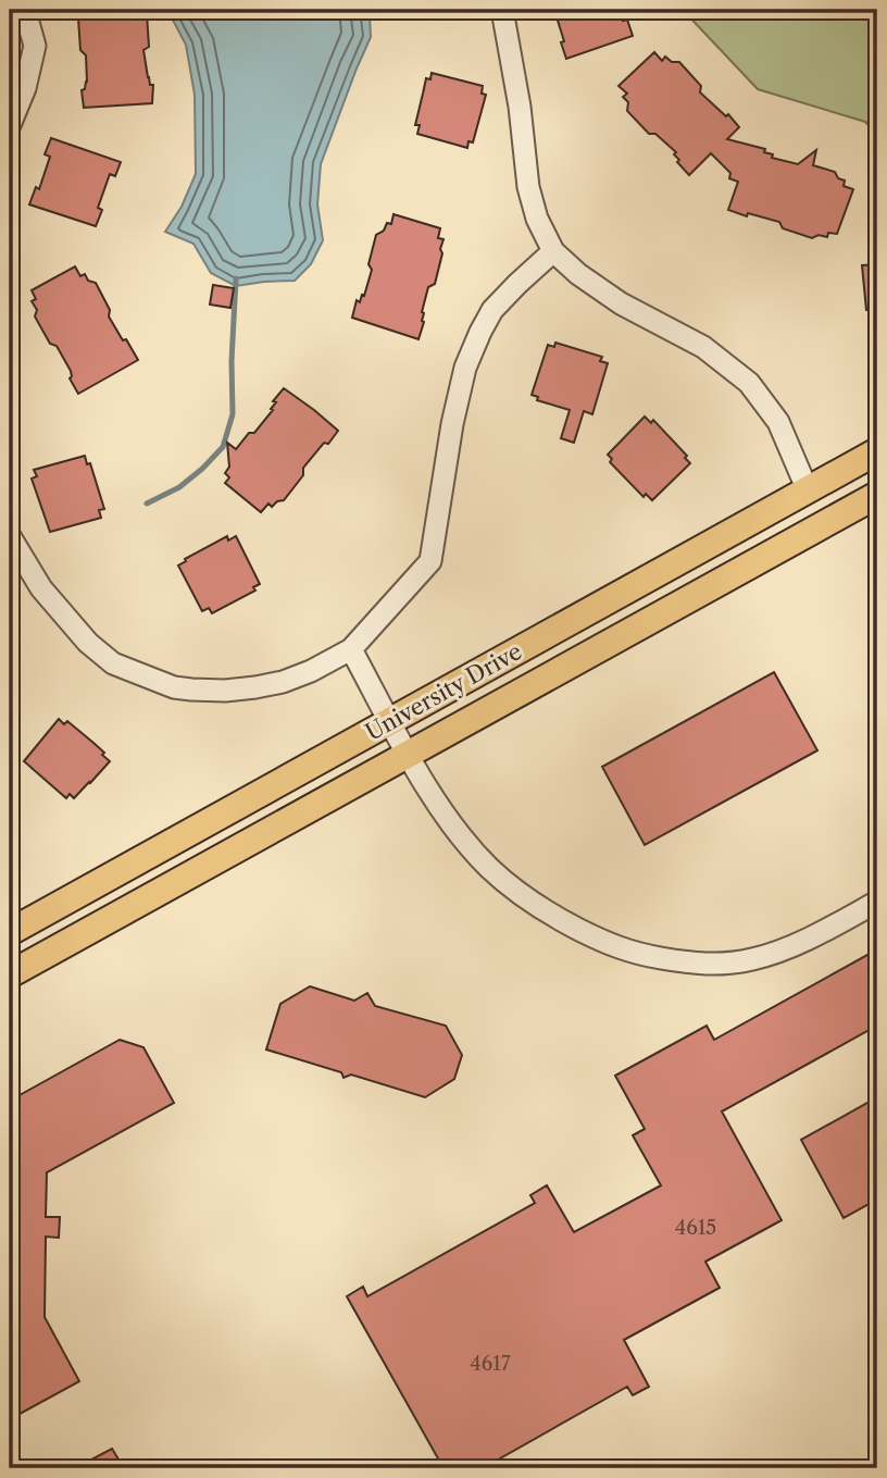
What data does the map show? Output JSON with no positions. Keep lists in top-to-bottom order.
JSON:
{
  "streets": {
    "main road": ["University Drive"]
  },
  "house_numbers": ["4615", "4617"]
}
